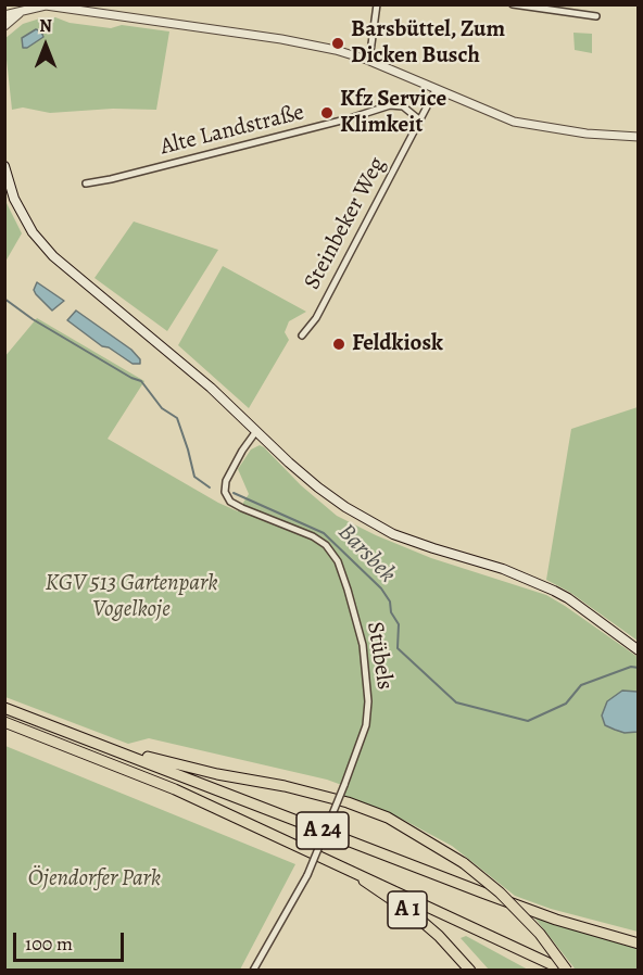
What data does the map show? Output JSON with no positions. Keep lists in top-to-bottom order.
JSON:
{
  "streets": {
    "highway": ["A 24", "A 1"],
    "street": ["Alte Landstraße", "Steinbeker Weg", "Stübels"]
  },
  "crossings": [
    ["Alte Landstraße", "Steinbeker Weg"],
    ["A 24", "A 1"]
  ],
  "water": ["Barsbek"],
  "parks": ["KGV 513 Gartenpark Vogelkoje", "Öjendorfer Park"],
  "places": ["Barsbüttel, Zum Dicken Busch", "Kfz Service Klimkeit", "Feldkiosk"],
  "scale_bar": "100 m",
  "north": "top"
}
